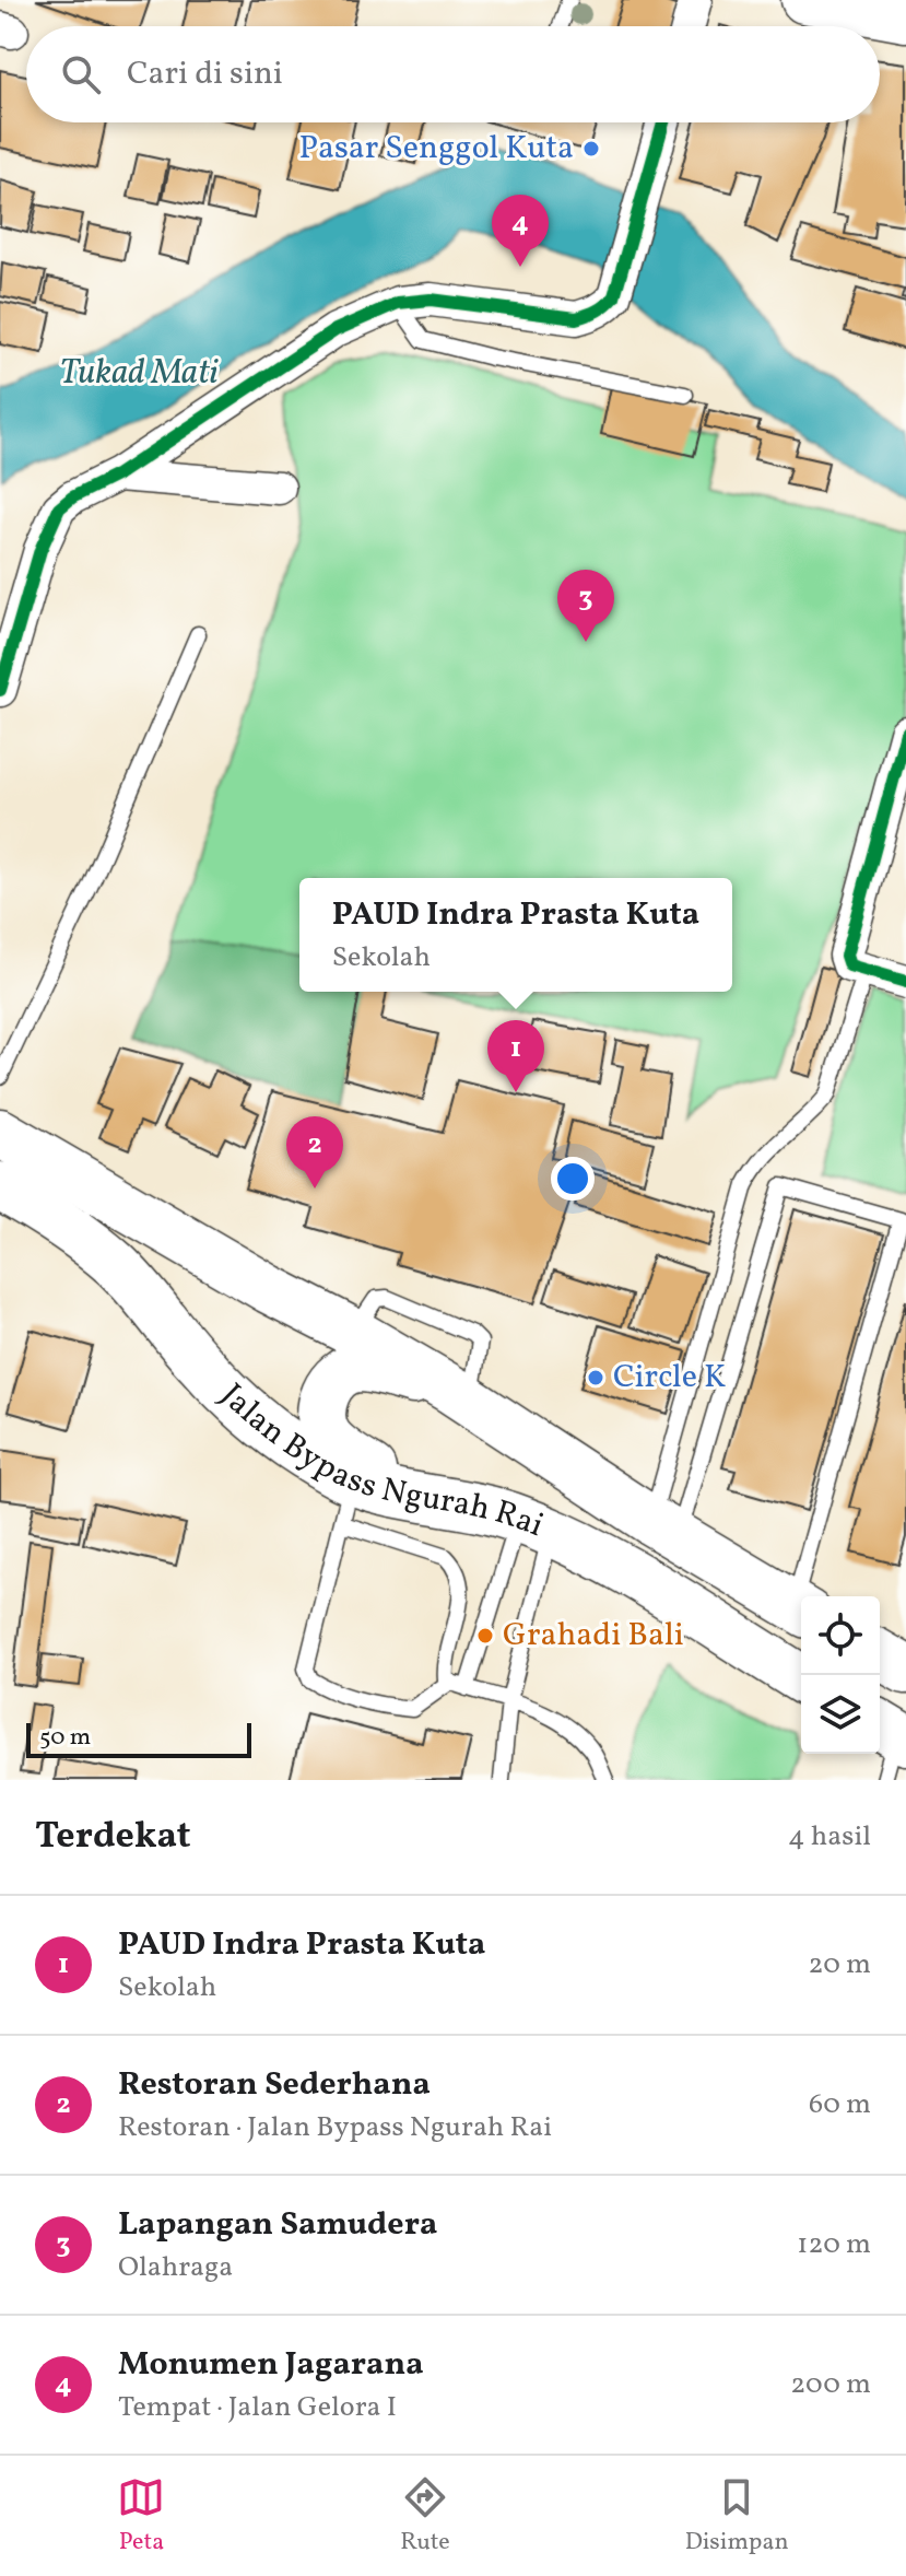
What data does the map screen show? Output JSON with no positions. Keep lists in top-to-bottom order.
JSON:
{
  "streets": {
    "highway": ["Jalan Bypass Ngurah Rai"]
  },
  "water": ["Tukad Mati"],
  "places": ["Pasar Senggol Kuta", "Circle K", "Grahadi Bali"],
  "scale_bar": "50 m",
  "page": {
    "search": "Cari di sini",
    "pins": [
      "4",
      "3",
      "1",
      "2"
    ],
    "popup": ["PAUD Indra Prasta Kuta", "Sekolah"],
    "scale": "50 m",
    "heading": ["Terdekat", "4 hasil"],
    "list": [
      {
        "mark": "1",
        "name": "PAUD Indra Prasta Kuta",
        "note": "Sekolah",
        "value": "20 m"
      },
      {
        "mark": "2",
        "name": "Restoran Sederhana",
        "note": "Restoran · Jalan Bypass Ngurah Rai",
        "value": "60 m"
      },
      {
        "mark": "3",
        "name": "Lapangan Samudera",
        "note": "Olahraga",
        "value": "120 m"
      },
      {
        "mark": "4",
        "name": "Monumen Jagarana",
        "note": "Tempat · Jalan Gelora I",
        "value": "200 m"
      }
    ],
    "nav": ["Peta", "Rute", "Disimpan"]
  }
}
